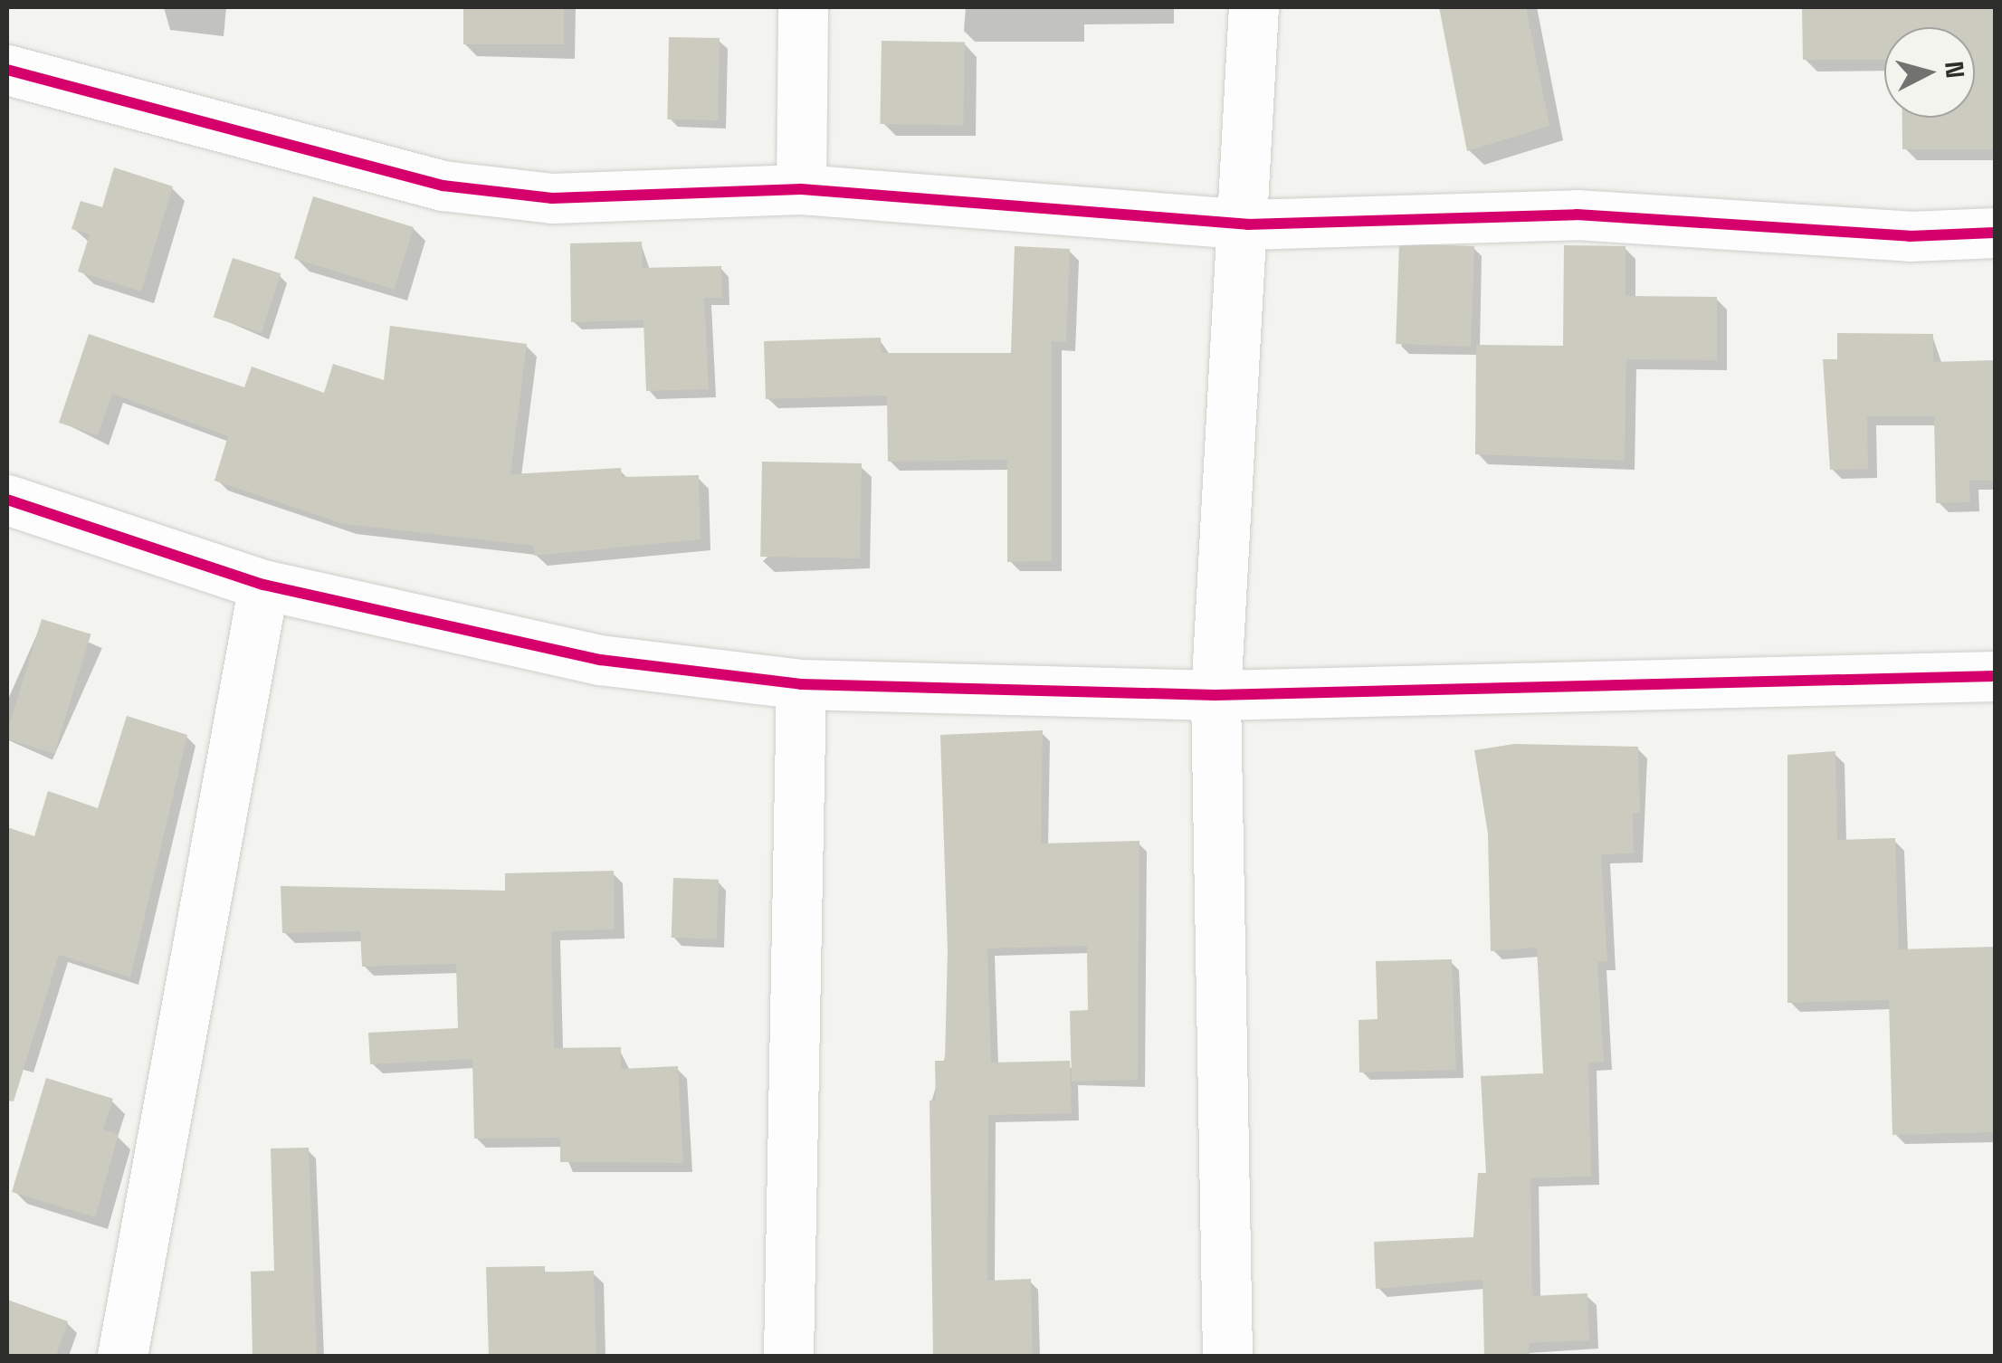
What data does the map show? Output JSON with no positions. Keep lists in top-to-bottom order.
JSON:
{
  "north": "right"
}
